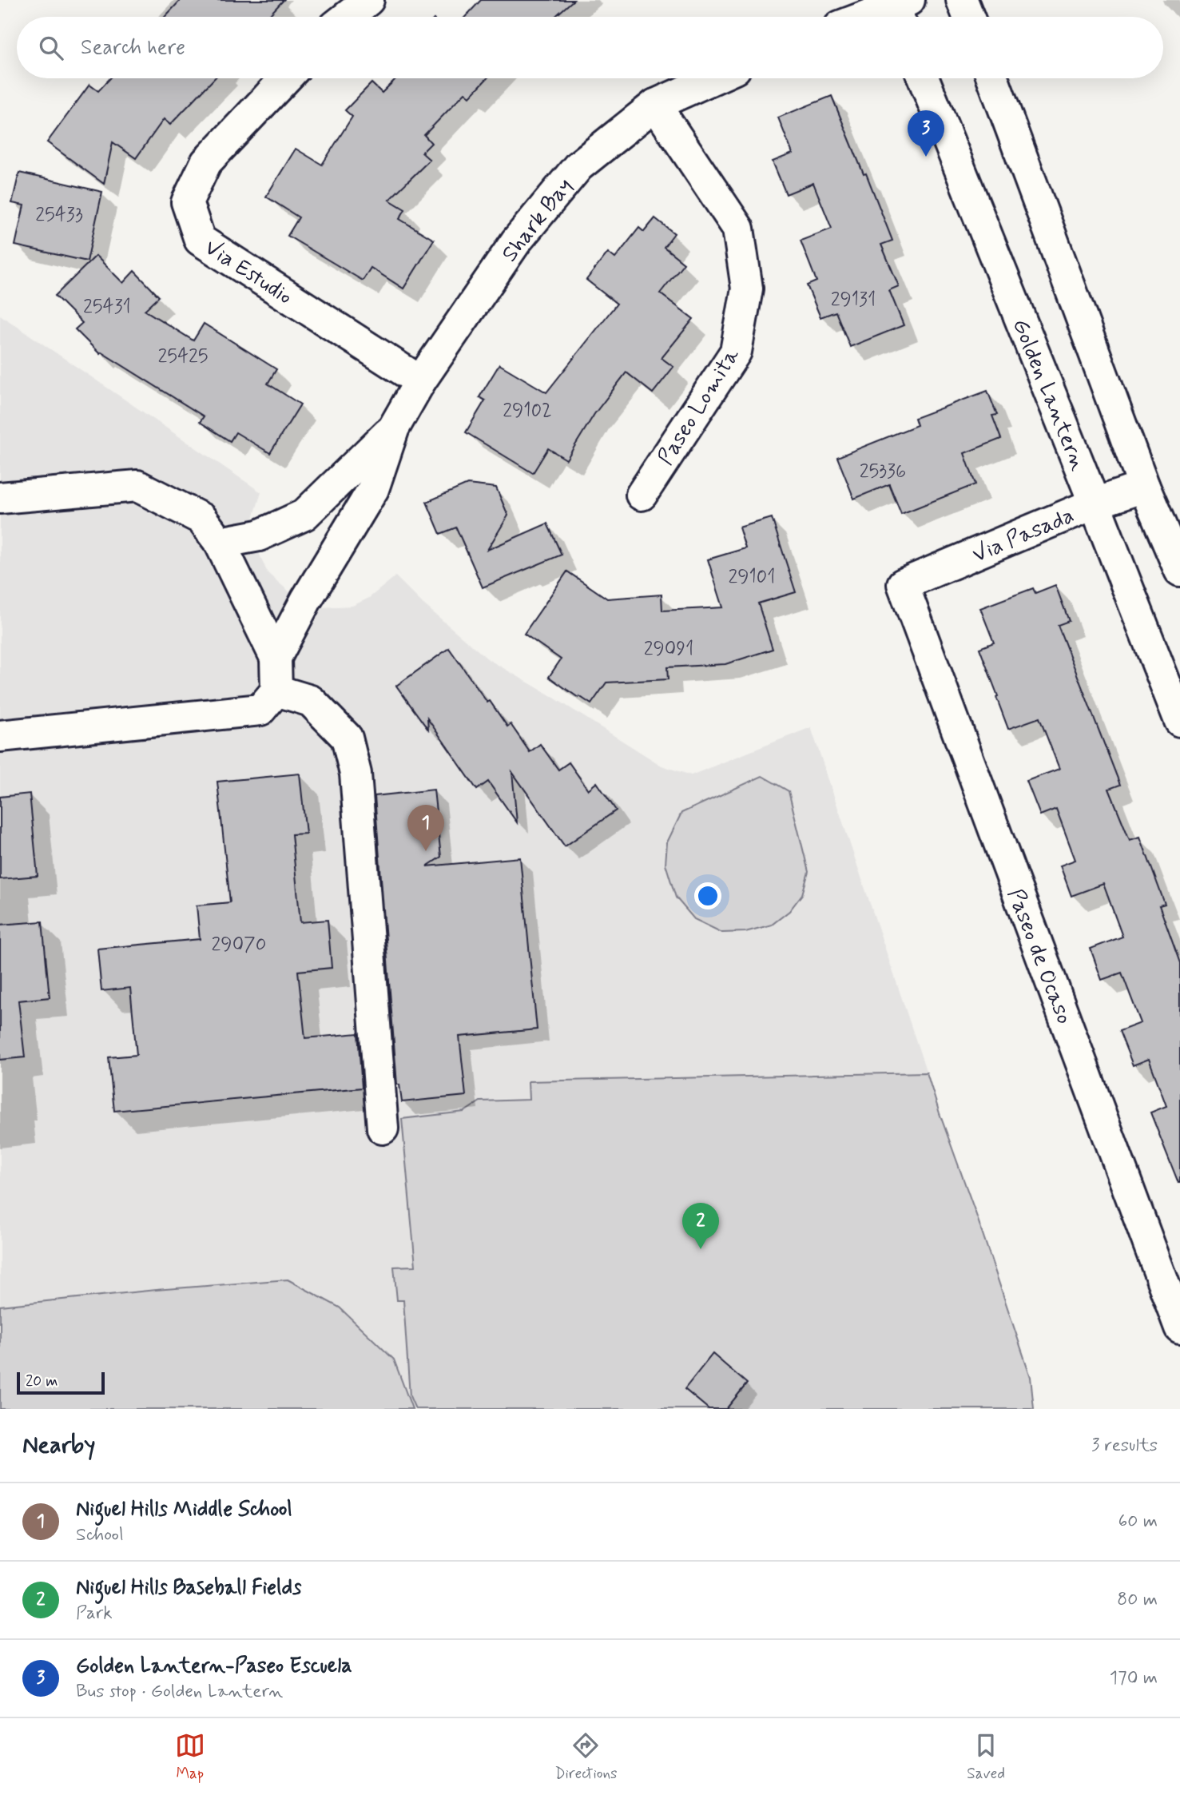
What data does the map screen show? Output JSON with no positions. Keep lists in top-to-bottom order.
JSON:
{
  "streets": {
    "street": [
      "Shark Bay",
      "Via Estudio",
      "Golden Lantern",
      "Paseo Lomita",
      "Via Pasada",
      "Paseo de Ocaso"
    ]
  },
  "crossings": [
    ["Shark Bay", "Via Estudio"],
    ["Shark Bay", "Paseo Lomita"],
    ["Golden Lantern", "Via Pasada"],
    ["Via Pasada", "Paseo de Ocaso"]
  ],
  "house_numbers": [
    "25433",
    "29131",
    "25431",
    "25425",
    "29102",
    "25336",
    "29101",
    "29091",
    "29070"
  ],
  "scale_bar": "20 m",
  "page": {
    "search": "Search here",
    "pins": ["3", "1", "2"],
    "scale": "20 m",
    "heading": ["Nearby", "3 results"],
    "list": [
      {
        "mark": "1",
        "name": "Niguel Hills Middle School",
        "note": "School",
        "value": "60 m"
      },
      {
        "mark": "2",
        "name": "Niguel Hills Baseball Fields",
        "note": "Park",
        "value": "80 m"
      },
      {
        "mark": "3",
        "name": "Golden Lantern-Paseo Escuela",
        "note": "Bus stop · Golden Lantern",
        "value": "170 m"
      }
    ],
    "nav": ["Map", "Directions", "Saved"]
  }
}
